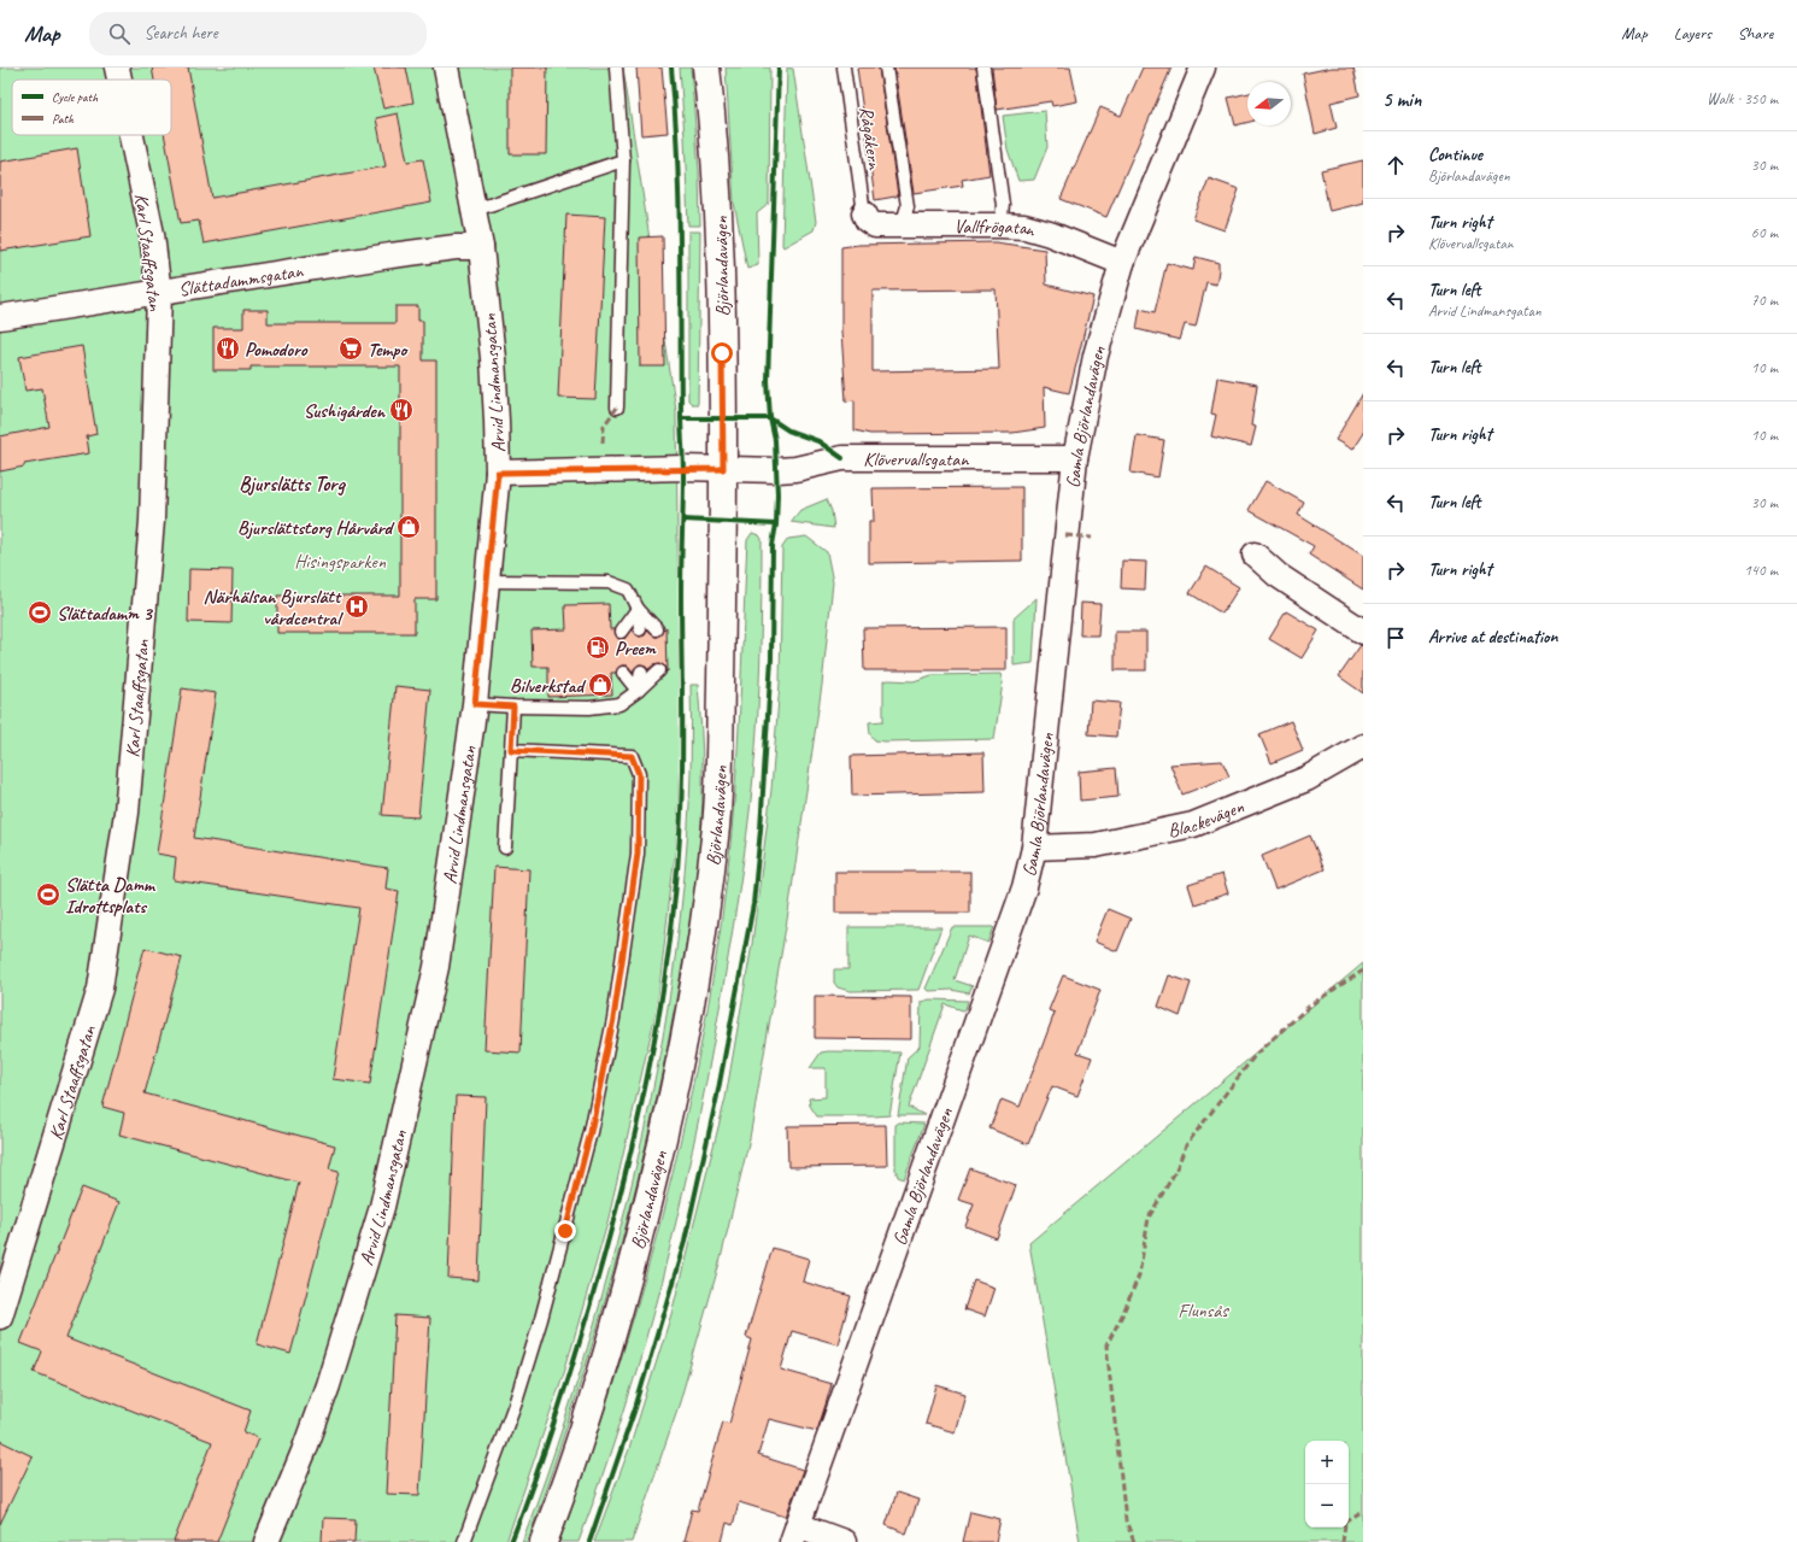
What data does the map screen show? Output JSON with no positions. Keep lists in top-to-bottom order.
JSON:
{
  "streets": {
    "street": [
      "Vallfrögatan",
      "Karl Staaffsgatan",
      "Björlandavägen",
      "Slättadammsgatan",
      "Arvid Lindmansgatan",
      "Gamla Björlandavägen",
      "Klövervallsgatan",
      "Blackevägen"
    ],
    "lane": ["Rågåkern"]
  },
  "crossings": [
    ["Rågåkern", "Vallfrögatan"],
    ["Vallfrögatan", "Gamla Björlandavägen"],
    ["Karl Staaffsgatan", "Slättadammsgatan"],
    ["Björlandavägen", "Klövervallsgatan"],
    ["Slättadammsgatan", "Arvid Lindmansgatan"],
    ["Arvid Lindmansgatan", "Klövervallsgatan"],
    ["Gamla Björlandavägen", "Klövervallsgatan"],
    ["Gamla Björlandavägen", "Blackevägen"]
  ],
  "districts": ["Bjurslätts Torg"],
  "parks": ["Hisingsparken", "Flunsås"],
  "places": {
    "restaurant": ["Pomodoro", "Sushigården"],
    "supermarket": ["Tempo"],
    "shop": ["Bjurslättstorg Hårvård", "Bilverkstad"],
    "hospital": ["Närhälsan Bjurslätt vårdcentral"],
    "sports": ["Slättadamm 3", "Slätta Damm Idrottsplats"],
    "fuel station": ["Preem"]
  },
  "legend": ["Cycle path", "Path"],
  "north": "left",
  "page": {
    "header": "Map",
    "search": "Search here",
    "nav": ["Map", "Layers", "Share"],
    "heading": ["5 min", "Walk · 350 m"],
    "list": [
      ["Continue", "Björlandavägen", "30 m"],
      ["Turn right", "Klövervallsgatan", "60 m"],
      ["Turn left", "Arvid Lindmansgatan", "70 m"],
      ["Turn left", "10 m"],
      ["Turn right", "10 m"],
      ["Turn left", "30 m"],
      ["Turn right", "140 m"],
      "Arrive at destination"
    ],
    "map_buttons": ["+", "−"]
  }
}
